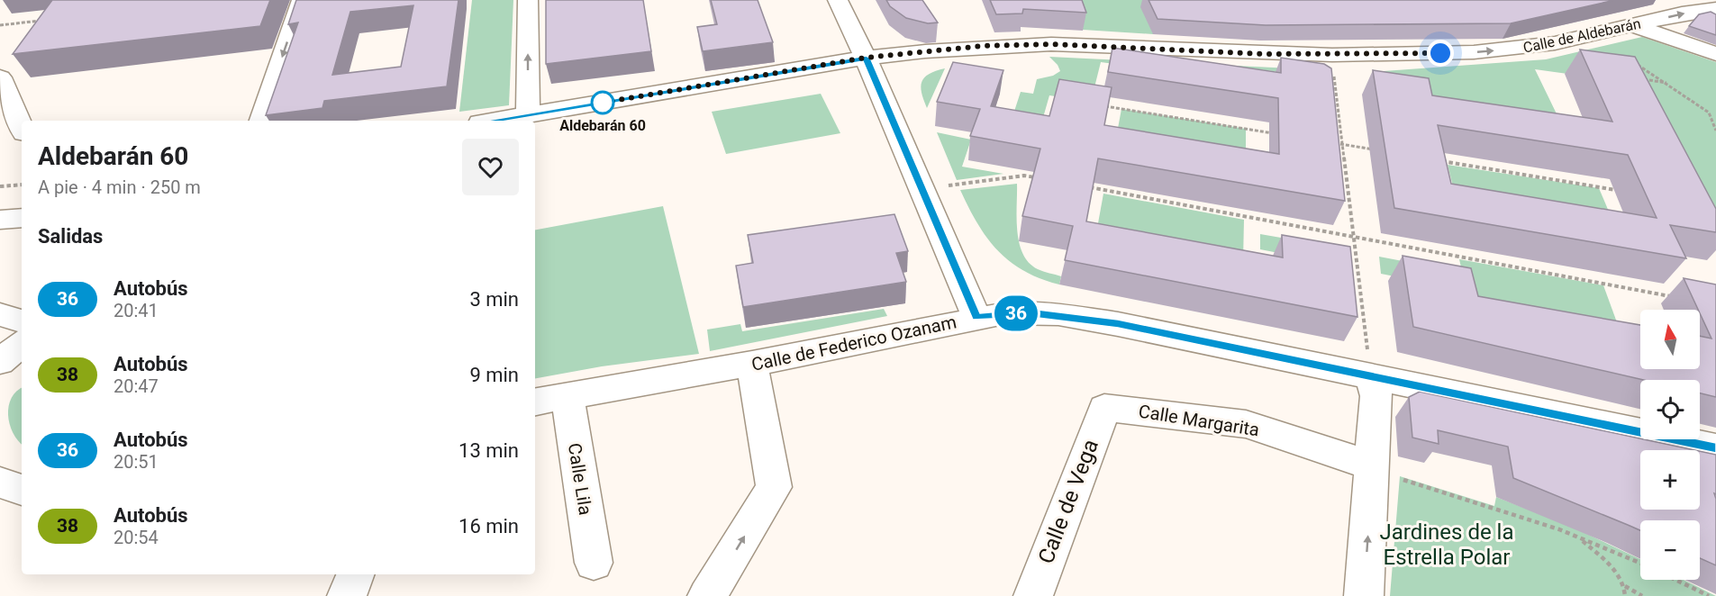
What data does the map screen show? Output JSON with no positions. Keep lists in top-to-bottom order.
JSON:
{
  "streets": {
    "street": [
      "Calle de Aldebarán",
      "Calle de Federico Ozanam",
      "Calle Margarita",
      "Calle Lila",
      "Calle de Vega"
    ]
  },
  "crossings": [
    ["Calle de Federico Ozanam", "Calle Lila"],
    ["Calle Margarita", "Calle de Vega"]
  ],
  "parks": ["Jardines de la Estrella Polar"],
  "places": ["Aldebarán 60"],
  "lines": ["bus line 36"],
  "north": "top",
  "page": {
    "on_map": "36",
    "heading": [
      ["Aldebarán 60", "A pie · 4 min · 250 m"],
      "Salidas"
    ],
    "list": [
      {
        "mark": "36",
        "name": "Autobús",
        "note": "20:41",
        "value": "3 min"
      },
      {
        "mark": "38",
        "name": "Autobús",
        "note": "20:47",
        "value": "9 min"
      },
      {
        "mark": "36",
        "name": "Autobús",
        "note": "20:51",
        "value": "13 min"
      },
      {
        "mark": "38",
        "name": "Autobús",
        "note": "20:54",
        "value": "16 min"
      }
    ],
    "map_buttons": ["+", "−"]
  }
}
